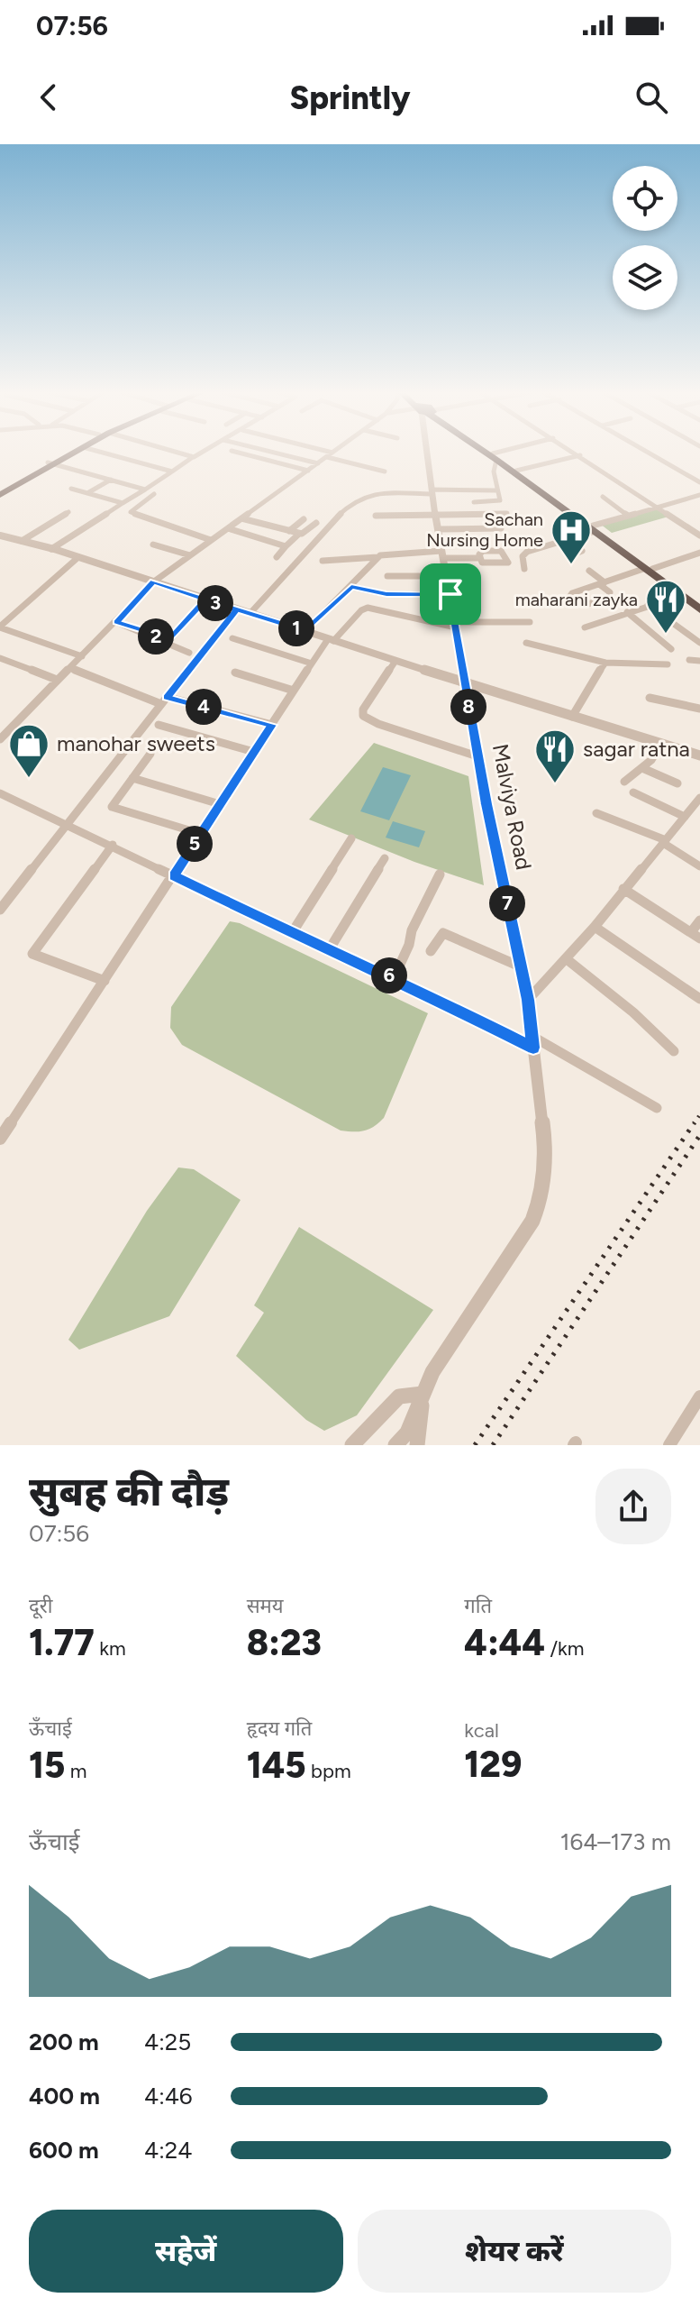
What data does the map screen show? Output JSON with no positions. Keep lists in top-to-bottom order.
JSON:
{
  "streets": {
    "street": ["Malviya Road"]
  },
  "places": {
    "hospital": ["Sachan Nursing Home"],
    "restaurant": ["maharani zayka", "sagar ratna"],
    "shop": ["manohar sweets"]
  },
  "page": {
    "status": "07:56",
    "header": "Sprintly",
    "pins": [
      "3",
      "1",
      "2",
      "4",
      "8",
      "5",
      "7",
      "6"
    ],
    "heading": ["सुबह की दौड़", "07:56"],
    "stats": [
      ["दूरी", "1.77 km"],
      ["समय", "8:23"],
      ["गति", "4:44 /km"],
      ["ऊँचाई", "15 m"],
      ["हृदय गति", "145 bpm"],
      ["kcal", "129"]
    ],
    "chart": ["ऊँचाई", "164–173 m"],
    "list": [
      {
        "name": "200 m",
        "note": "4:25"
      },
      {
        "name": "400 m",
        "note": "4:46"
      },
      {
        "name": "600 m",
        "note": "4:24"
      }
    ],
    "buttons": ["सहेजें", "शेयर करें"]
  }
}
